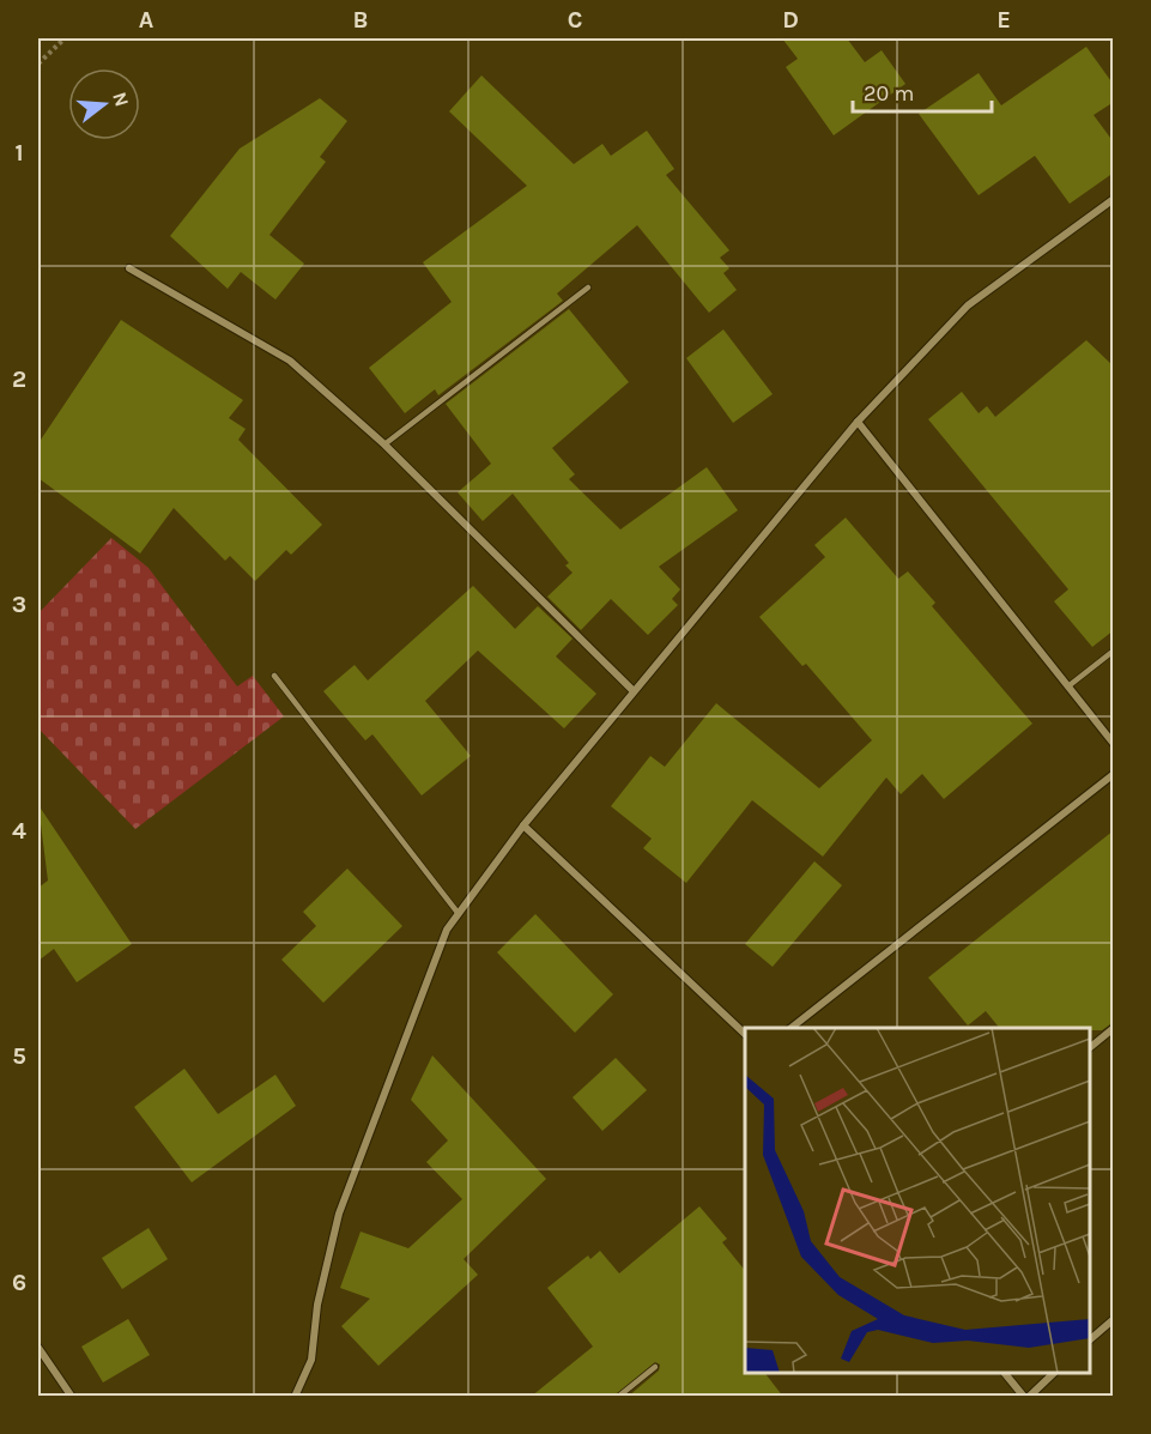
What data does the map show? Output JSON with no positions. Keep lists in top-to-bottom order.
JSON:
{
  "scale_bar": "20 m",
  "north": "right",
  "grid": {
    "columns": [
      "A",
      "B",
      "C",
      "D",
      "E"
    ],
    "rows": [
      "1",
      "2",
      "3",
      "4",
      "5",
      "6"
    ]
  }
}
